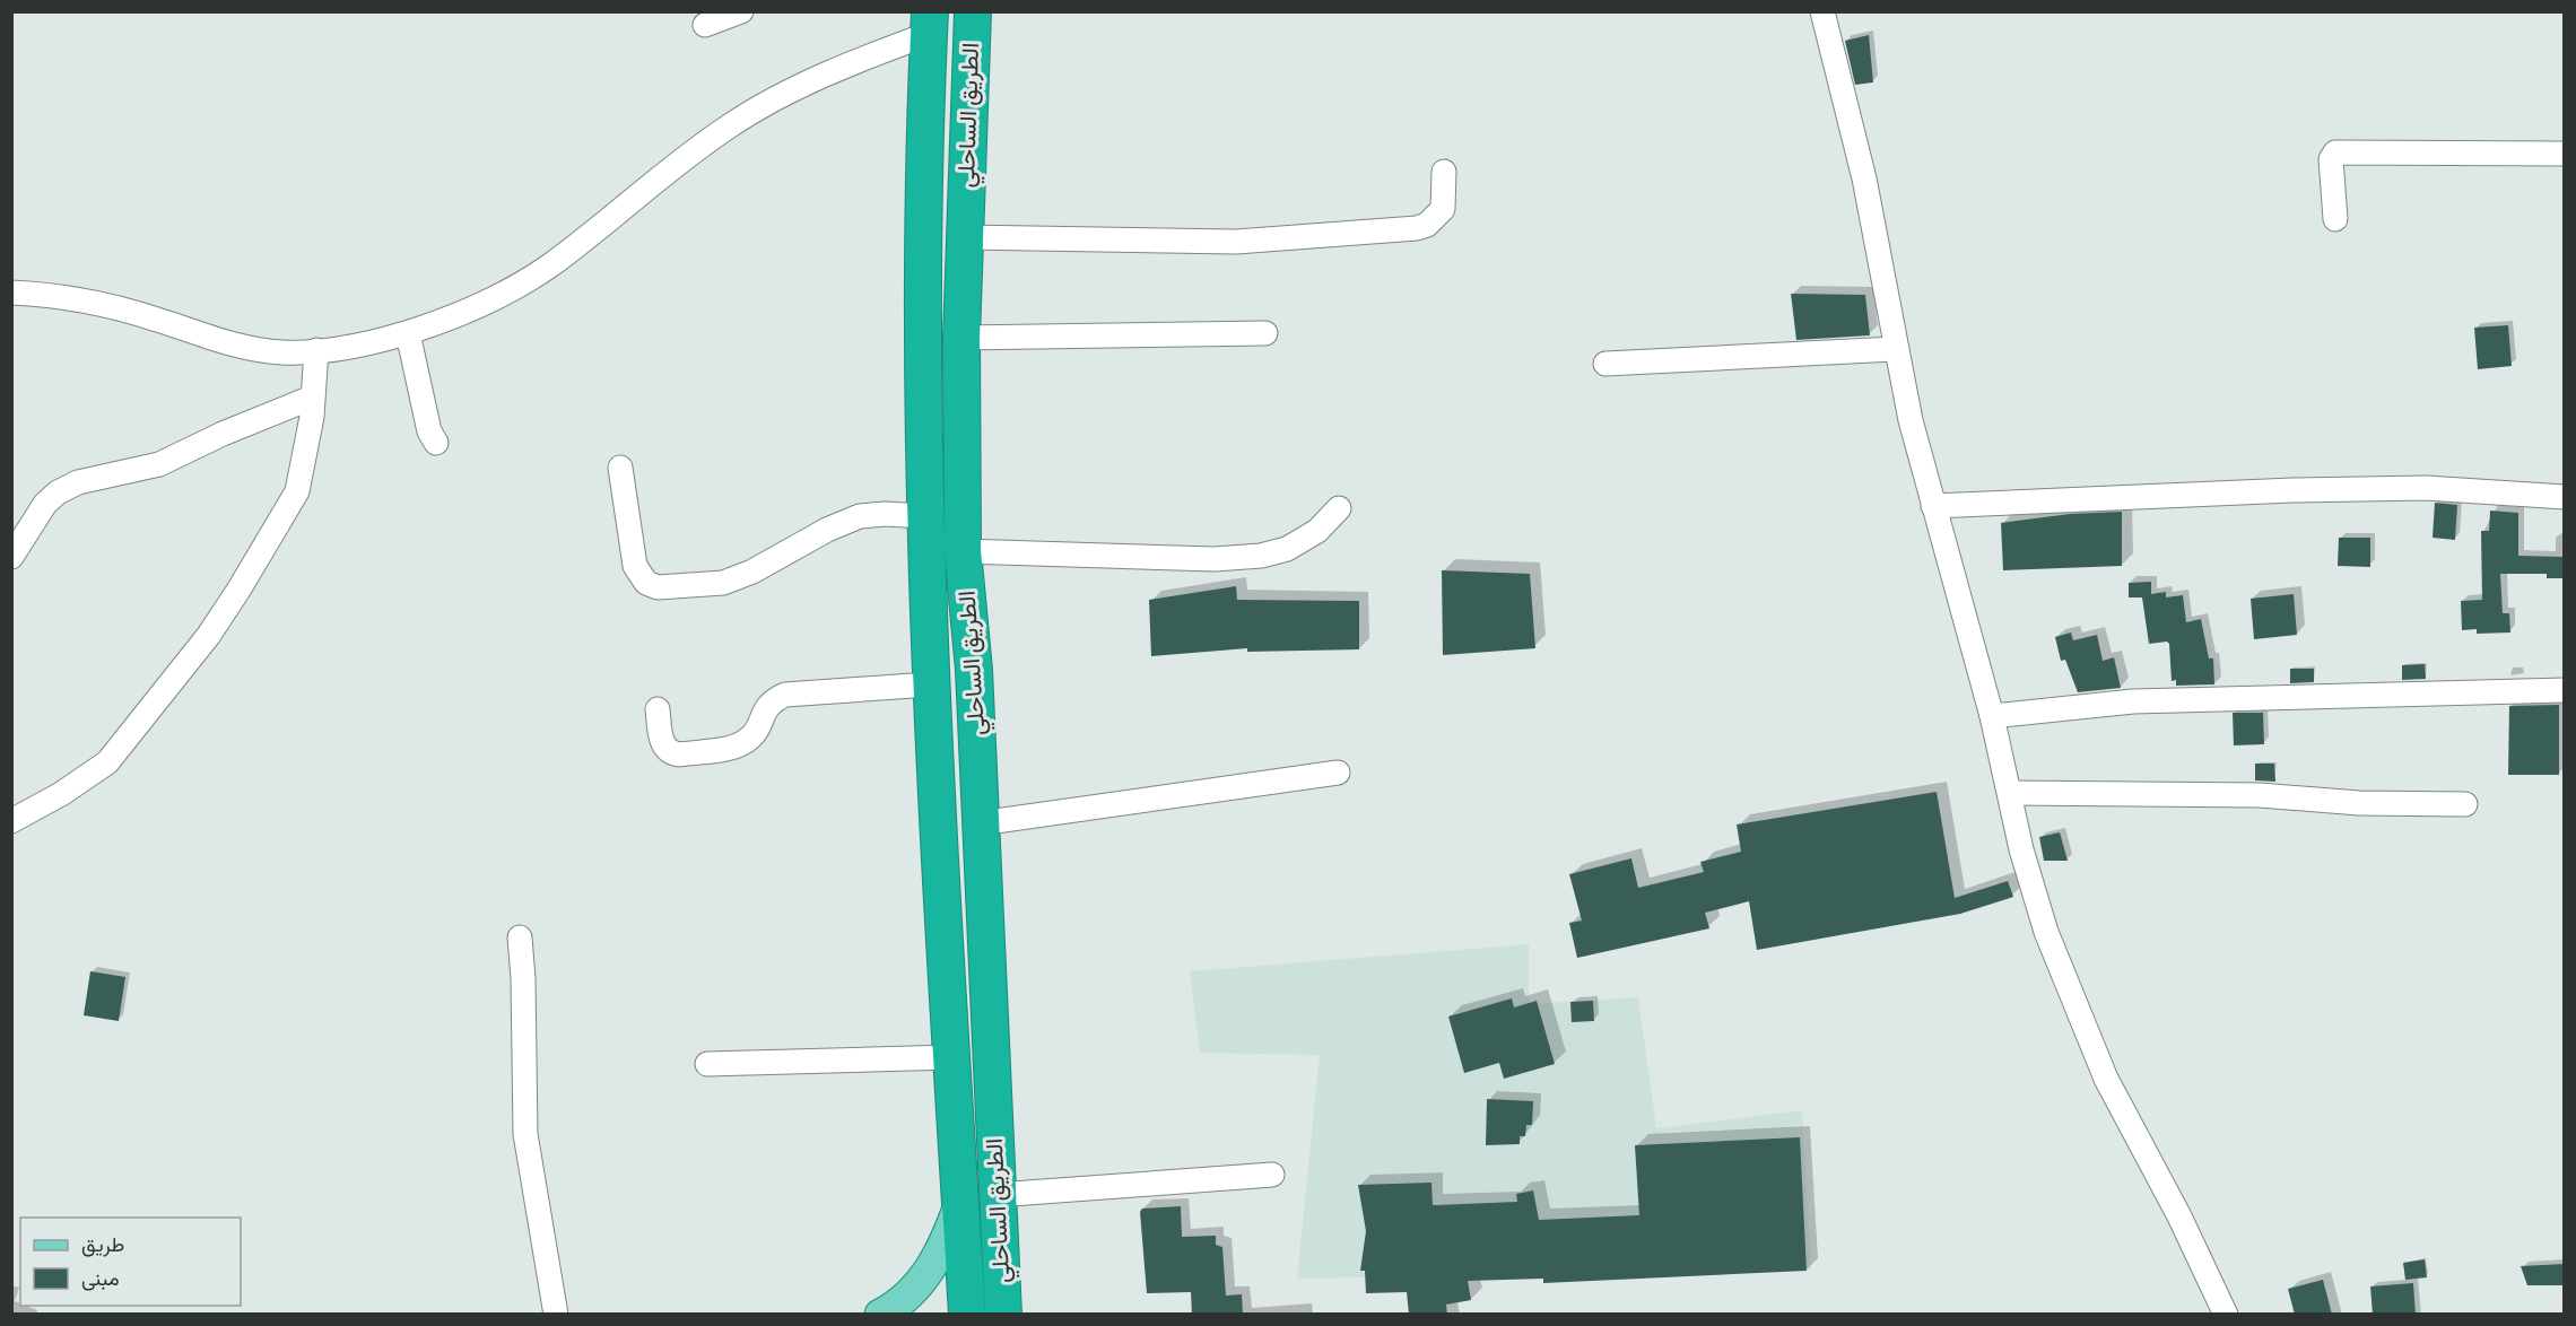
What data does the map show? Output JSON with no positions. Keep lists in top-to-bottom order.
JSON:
{
  "streets": {
    "highway": ["الطريق الساحلي"]
  },
  "legend": ["طريق", "مبنى"]
}
